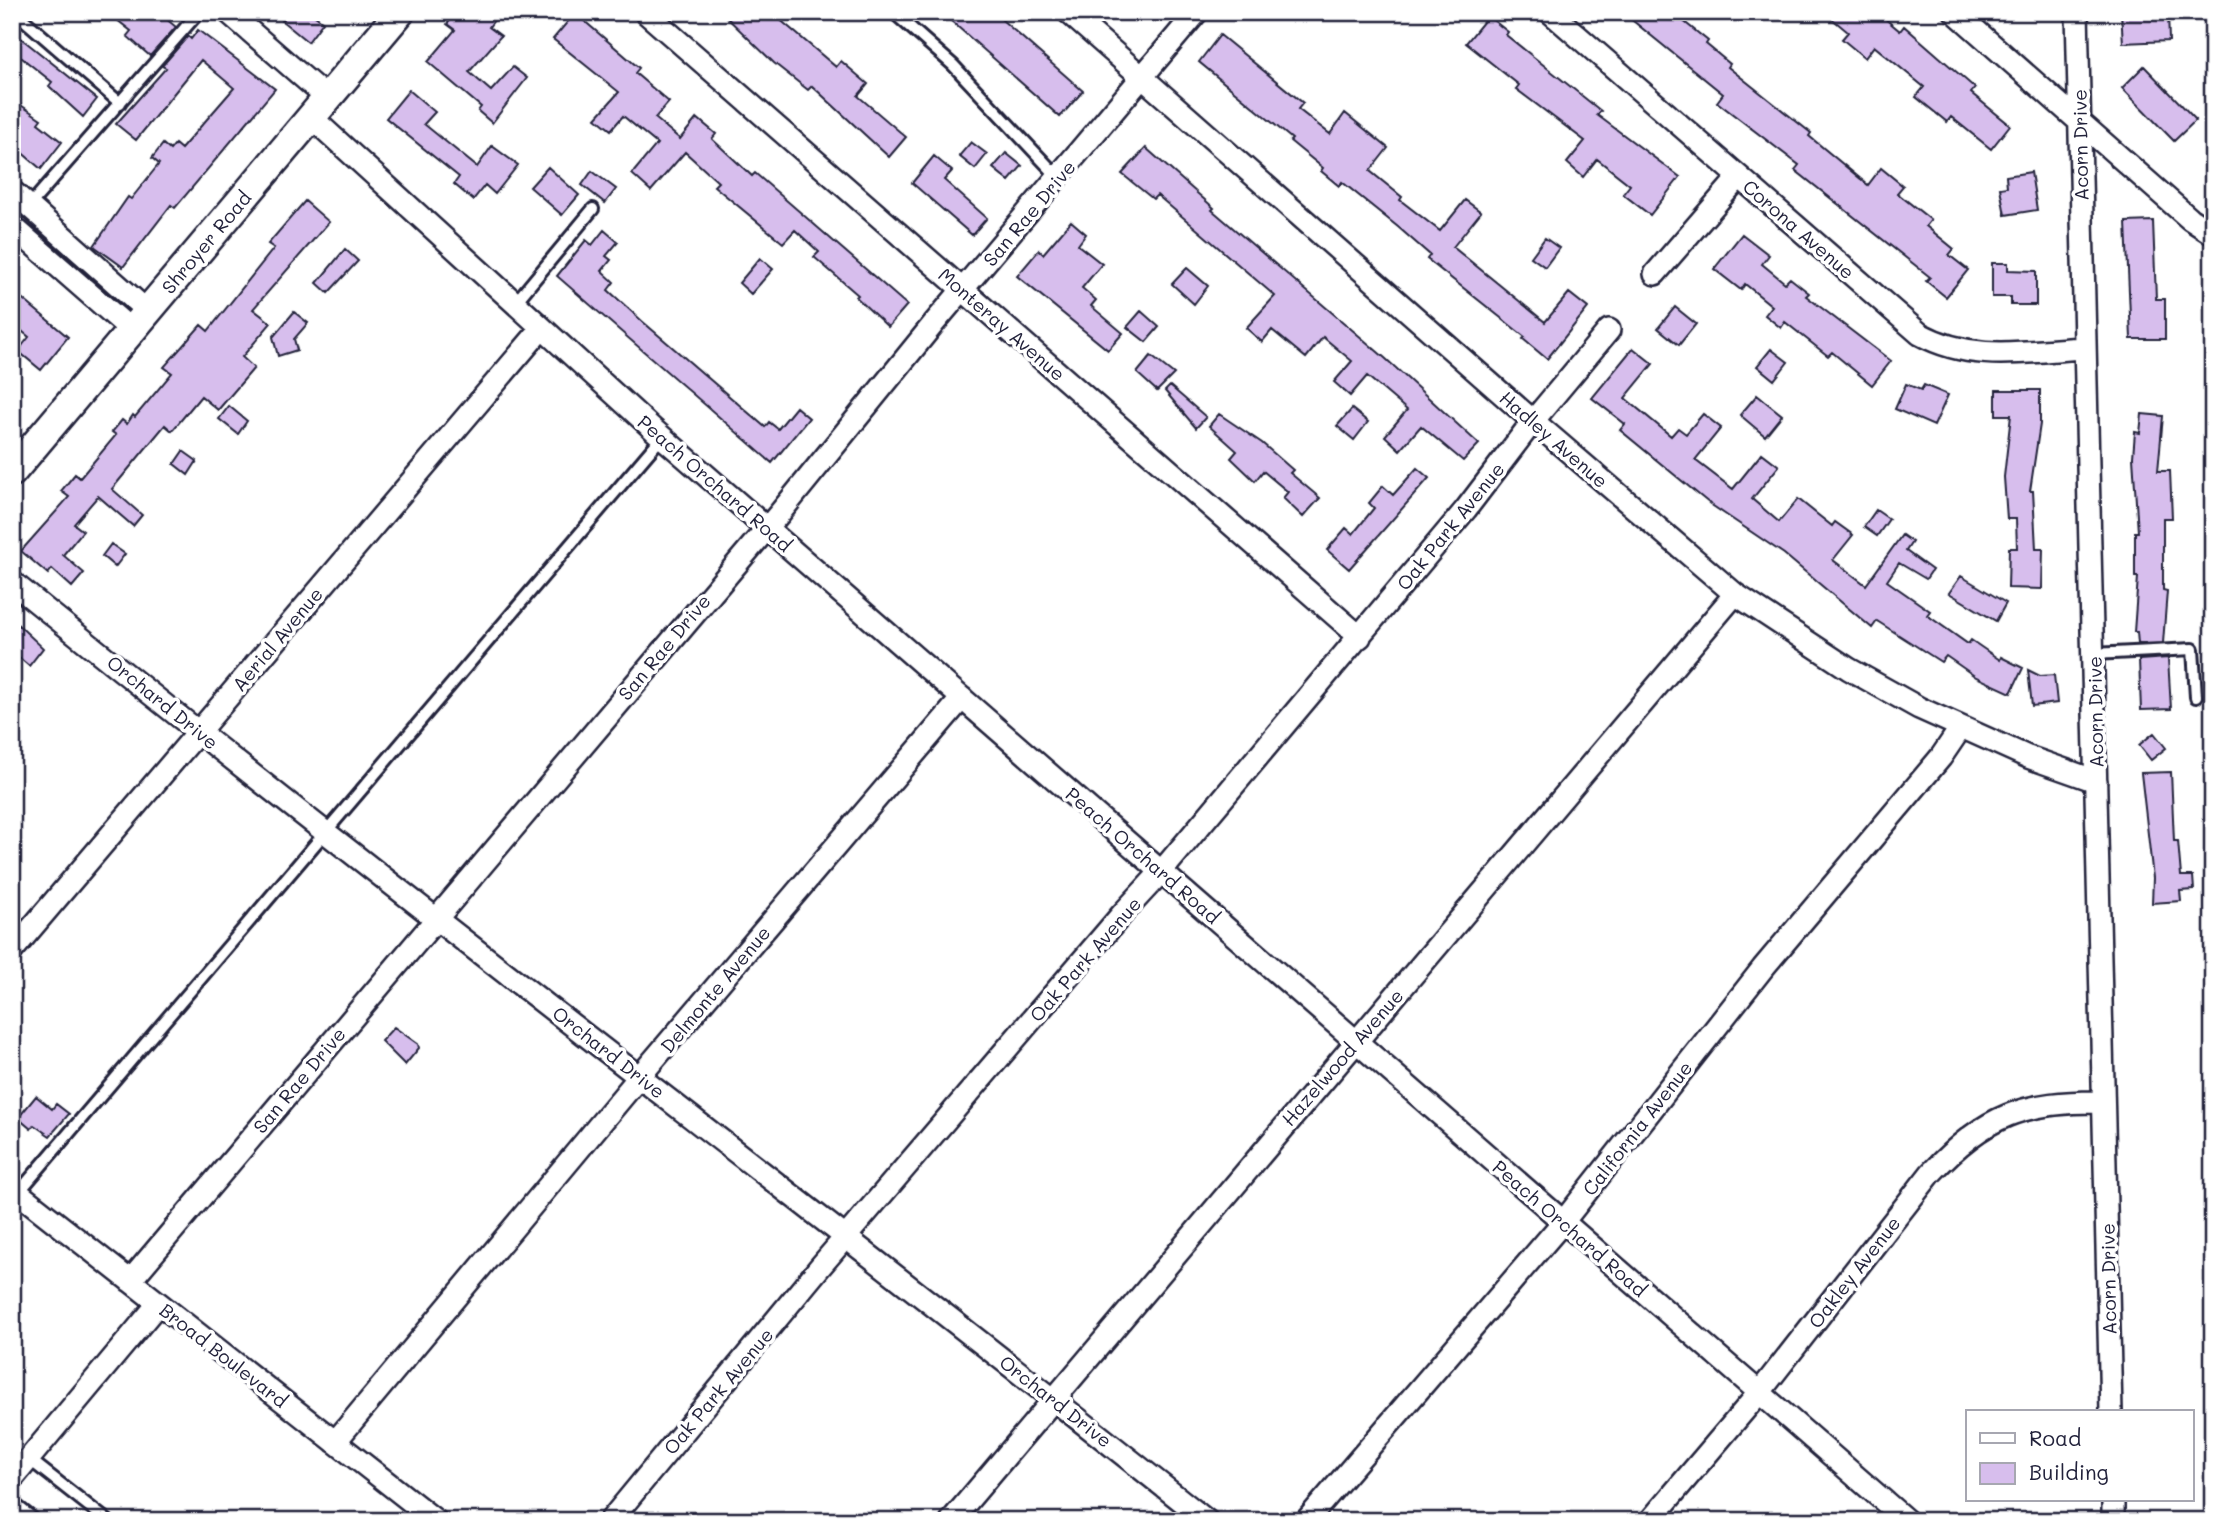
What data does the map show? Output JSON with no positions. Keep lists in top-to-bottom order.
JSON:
{
  "streets": {
    "main road": ["Shroyer Road"],
    "street": [
      "Acorn Drive",
      "San Rae Drive",
      "Corona Avenue",
      "Monteray Avenue",
      "Hadley Avenue",
      "Peach Orchard Road",
      "Oak Park Avenue",
      "Aerial Avenue",
      "Orchard Drive",
      "Delmonte Avenue",
      "Hazelwood Avenue",
      "California Avenue",
      "Oakley Avenue",
      "Broad Boulevard"
    ]
  },
  "crossings": [
    ["Acorn Drive", "Corona Avenue"],
    ["Acorn Drive", "Hadley Avenue"],
    ["Acorn Drive", "Oakley Avenue"],
    ["San Rae Drive", "Monteray Avenue"],
    ["San Rae Drive", "Hadley Avenue"],
    ["San Rae Drive", "Peach Orchard Road"],
    ["San Rae Drive", "Orchard Drive"],
    ["San Rae Drive", "Broad Boulevard"],
    ["Shroyer Road", "Peach Orchard Road"],
    ["Monteray Avenue", "Oak Park Avenue"],
    ["Hadley Avenue", "Oak Park Avenue"],
    ["Hadley Avenue", "Hazelwood Avenue"],
    ["Hadley Avenue", "California Avenue"],
    ["Peach Orchard Road", "Oak Park Avenue"],
    ["Peach Orchard Road", "Aerial Avenue"],
    ["Peach Orchard Road", "Delmonte Avenue"],
    ["Peach Orchard Road", "Hazelwood Avenue"],
    ["Peach Orchard Road", "California Avenue"],
    ["Peach Orchard Road", "Oakley Avenue"],
    ["Oak Park Avenue", "Orchard Drive"],
    ["Aerial Avenue", "Orchard Drive"],
    ["Orchard Drive", "Delmonte Avenue"],
    ["Orchard Drive", "Hazelwood Avenue"],
    ["Delmonte Avenue", "Broad Boulevard"]
  ],
  "legend": ["Road", "Building"]
}
